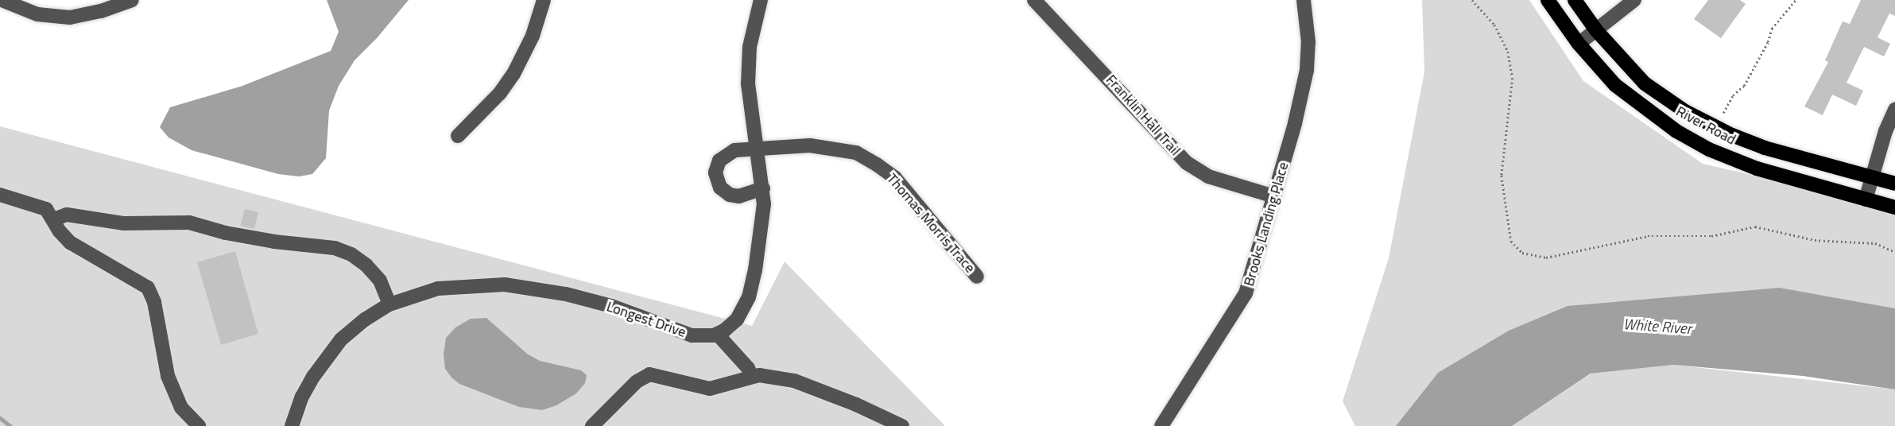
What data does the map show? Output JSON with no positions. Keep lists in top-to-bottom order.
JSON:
{
  "streets": {
    "main road": ["River Road"],
    "street": [
      "Franklin Hall Trail",
      "Thomas Morris Trace",
      "Brooks Landing Place",
      "Longest Drive"
    ]
  },
  "crossings": [
    ["Franklin Hall Trail", "Brooks Landing Place"]
  ],
  "water": ["White River"]
}
